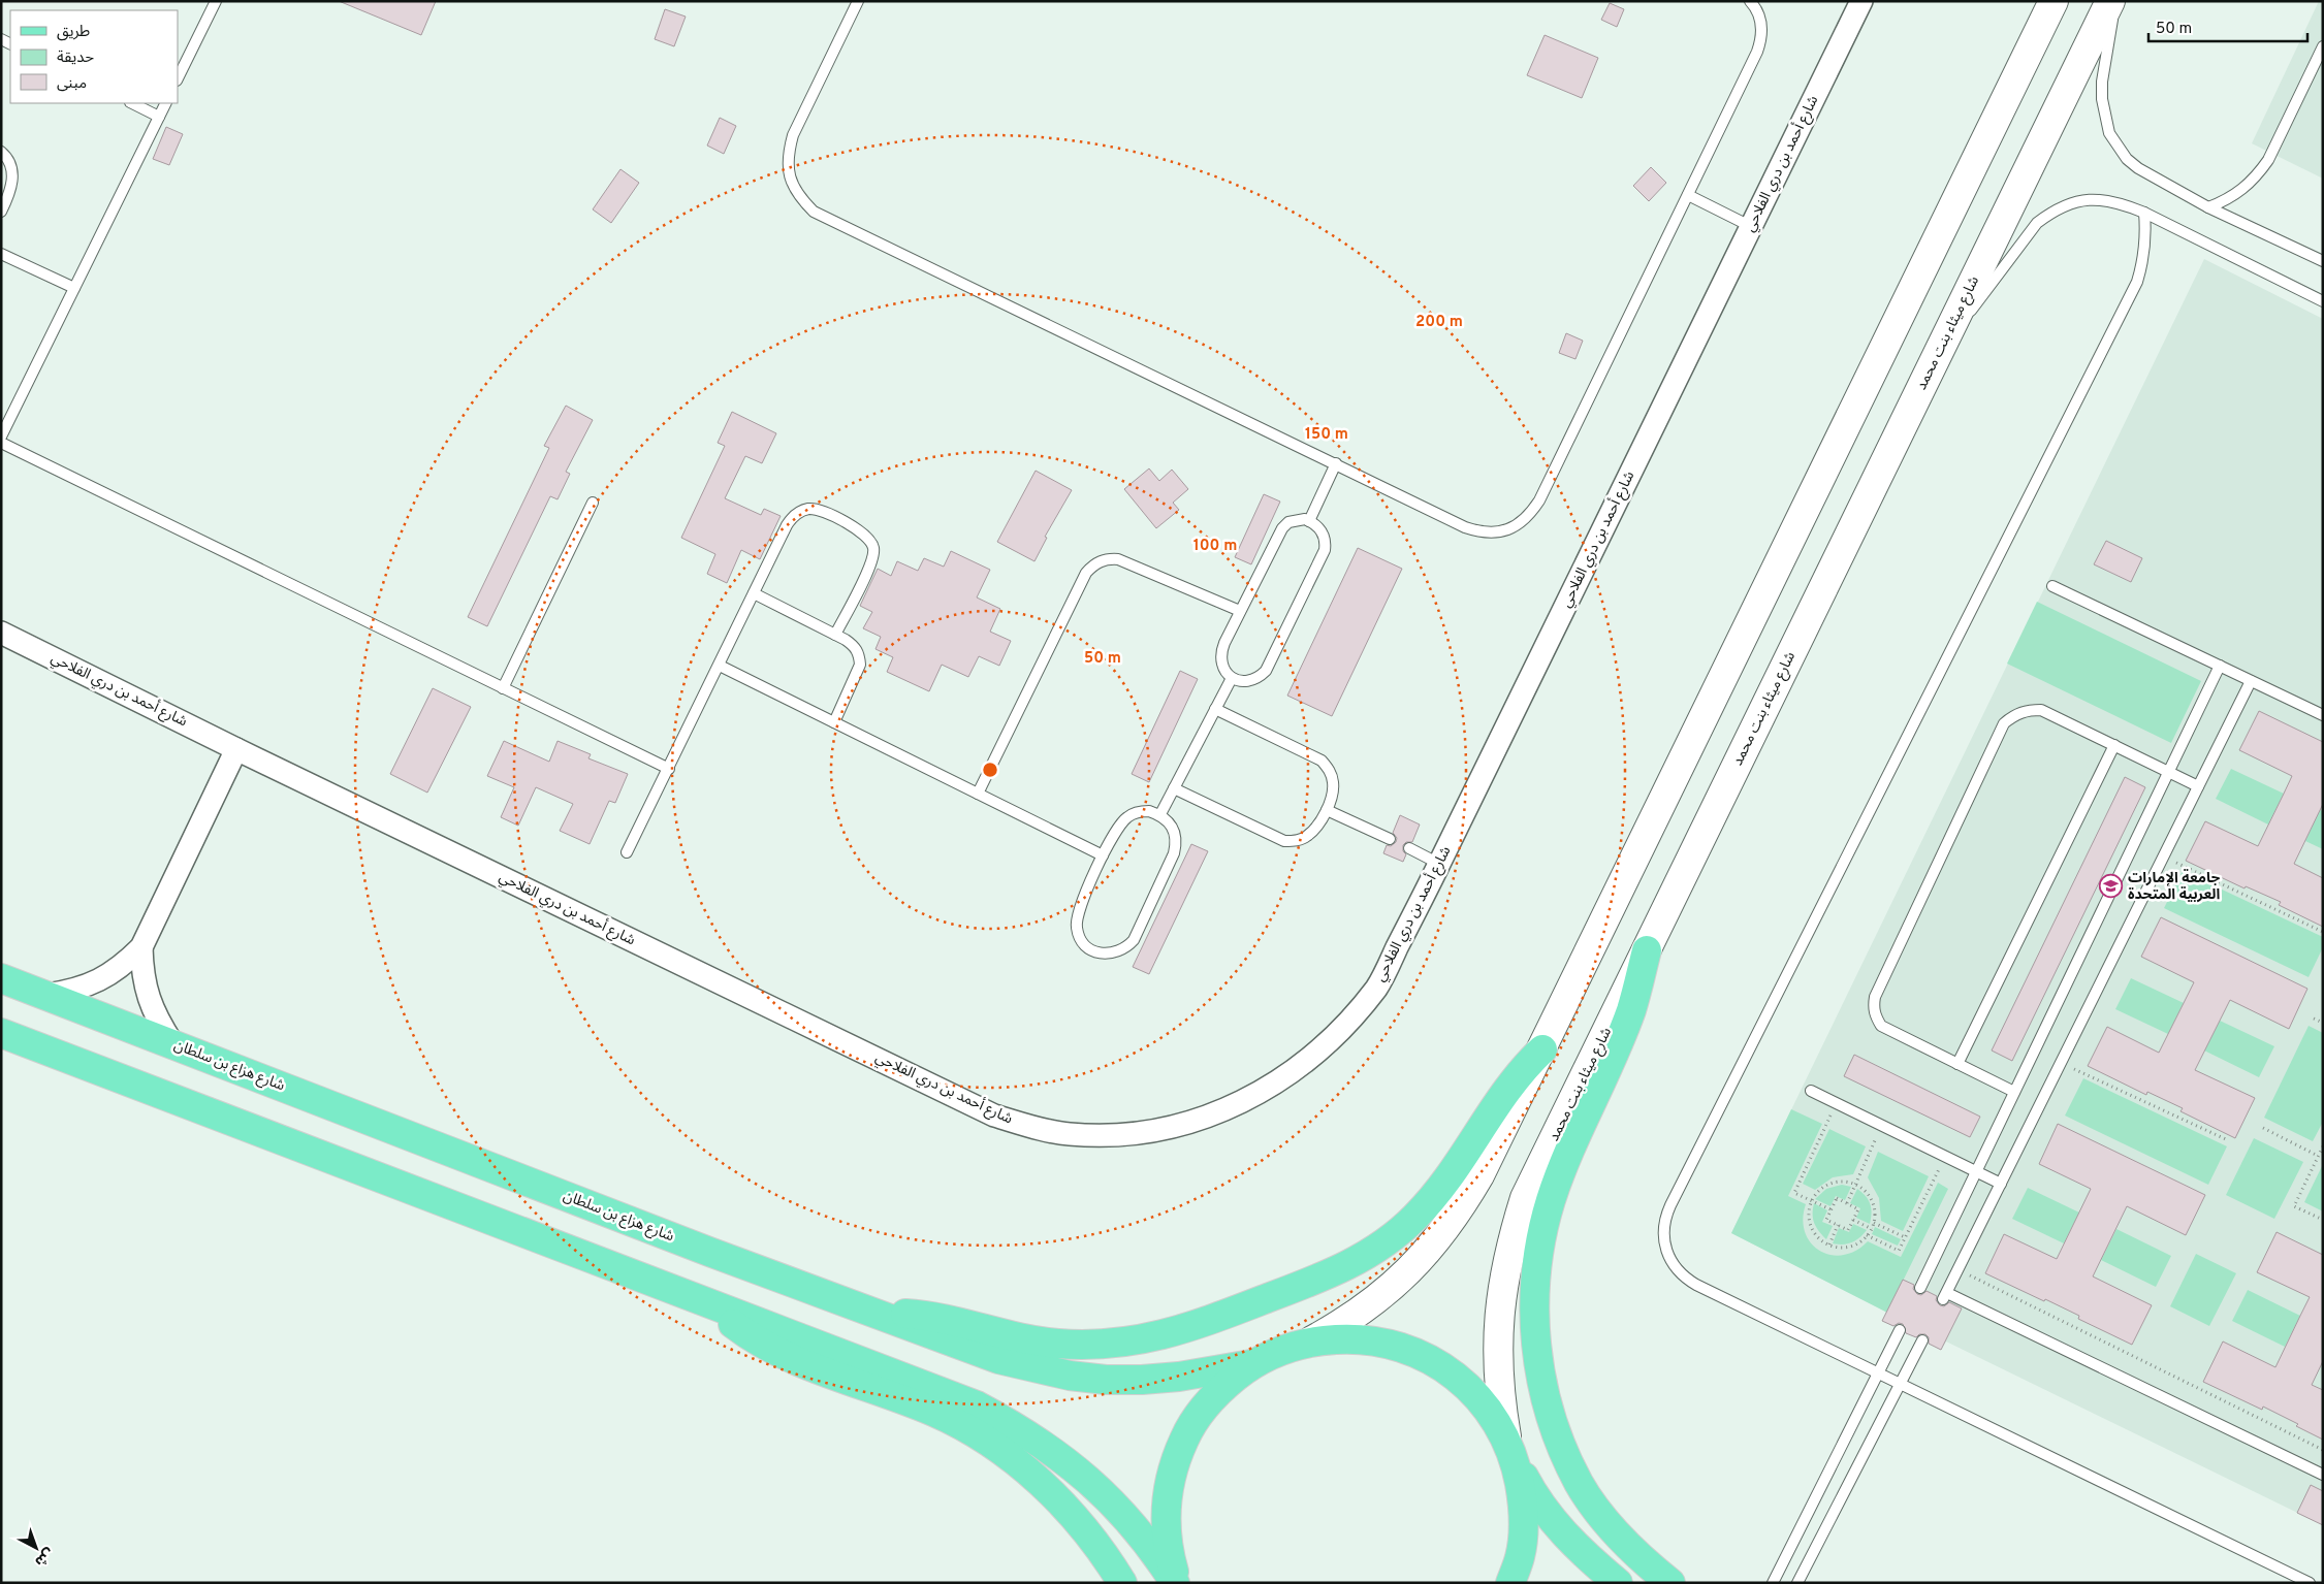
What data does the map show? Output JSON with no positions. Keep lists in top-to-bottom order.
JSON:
{
  "streets": {
    "main road": ["شارع ميثاء بنت محمد", "شارع هزاع بن سلطان"],
    "street": ["شارع أحمد بن دري الفلاحي"]
  },
  "places": {
    "school or university": ["جامعة الإمارات العربية المتحدة"]
  },
  "legend": ["طريق", "حديقة", "مبنى"],
  "scale_bar": "50 m",
  "north": "bottom right",
  "rings": [
    "200 m",
    "150 m",
    "100 m",
    "50 m"
  ]
}
